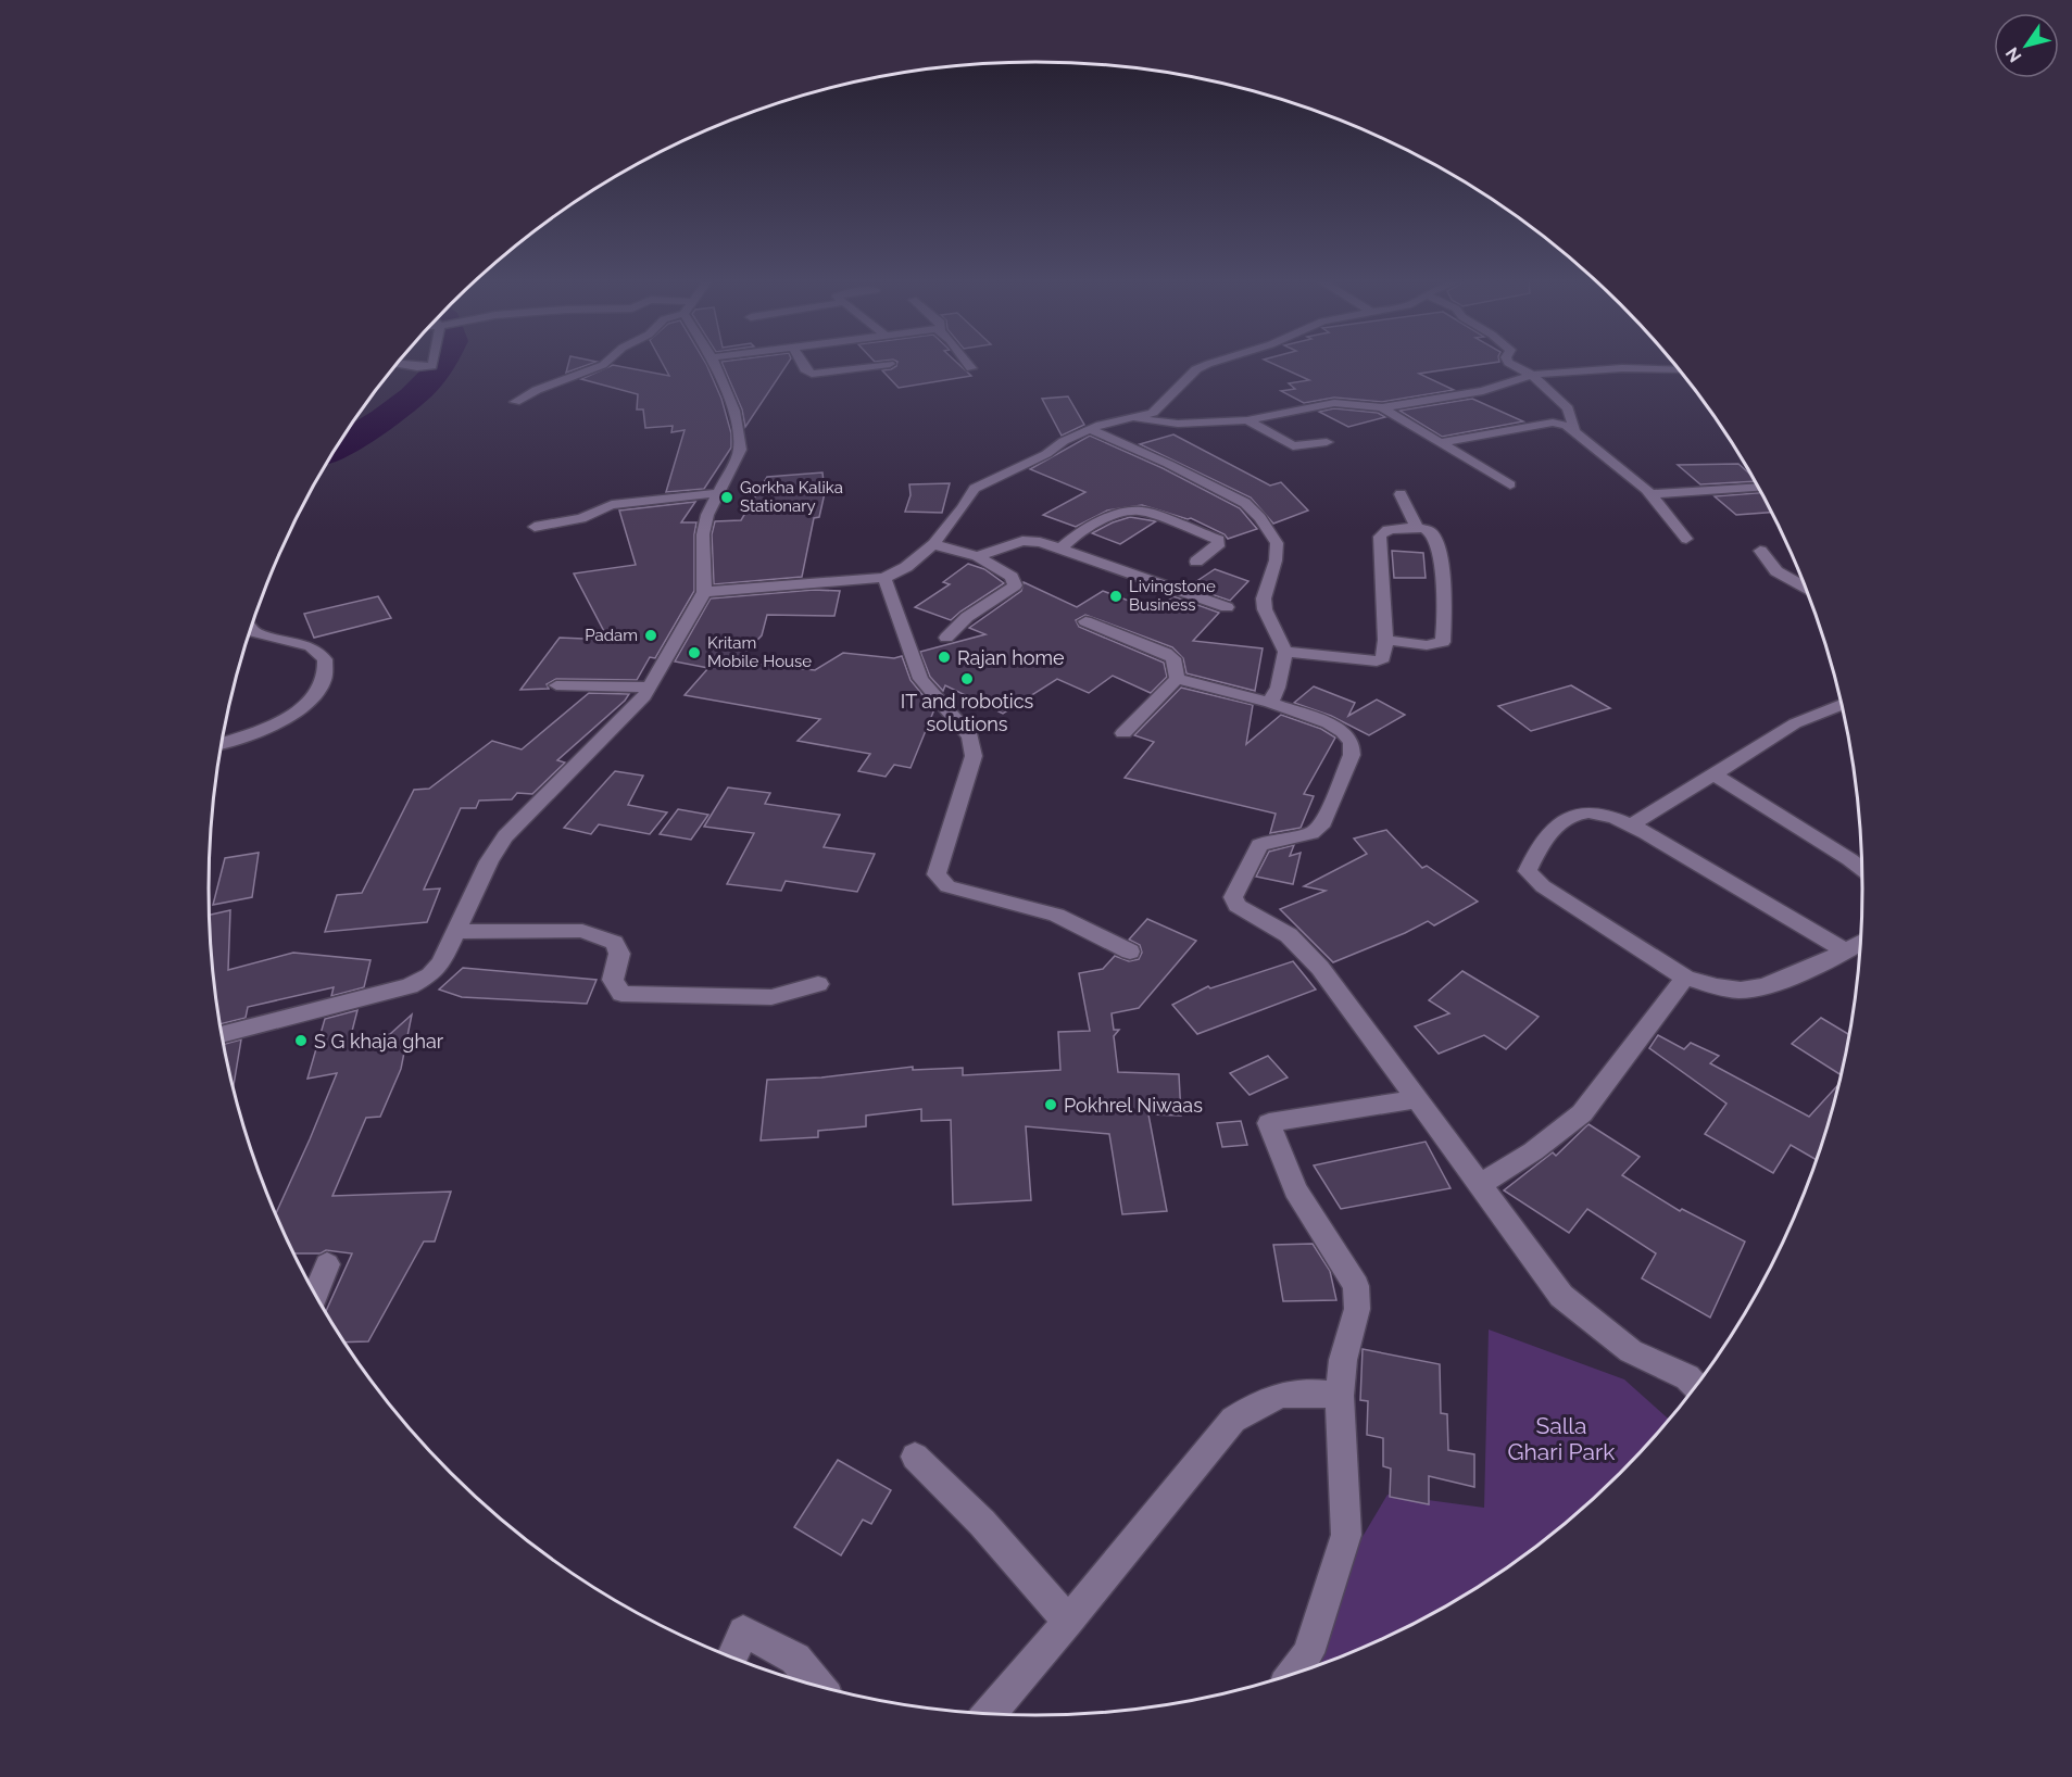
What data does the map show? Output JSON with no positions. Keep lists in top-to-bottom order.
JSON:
{
  "parks": ["Salla Ghari Park"],
  "places": [
    "Gorkha Kalika Stationary",
    "Livingstone Business",
    "Padam",
    "Kritam Mobile House",
    "Rajan home",
    "IT and robotics solutions",
    "S G khaja ghar",
    "Pokhrel Niwaas"
  ],
  "north": "bottom left"
}
